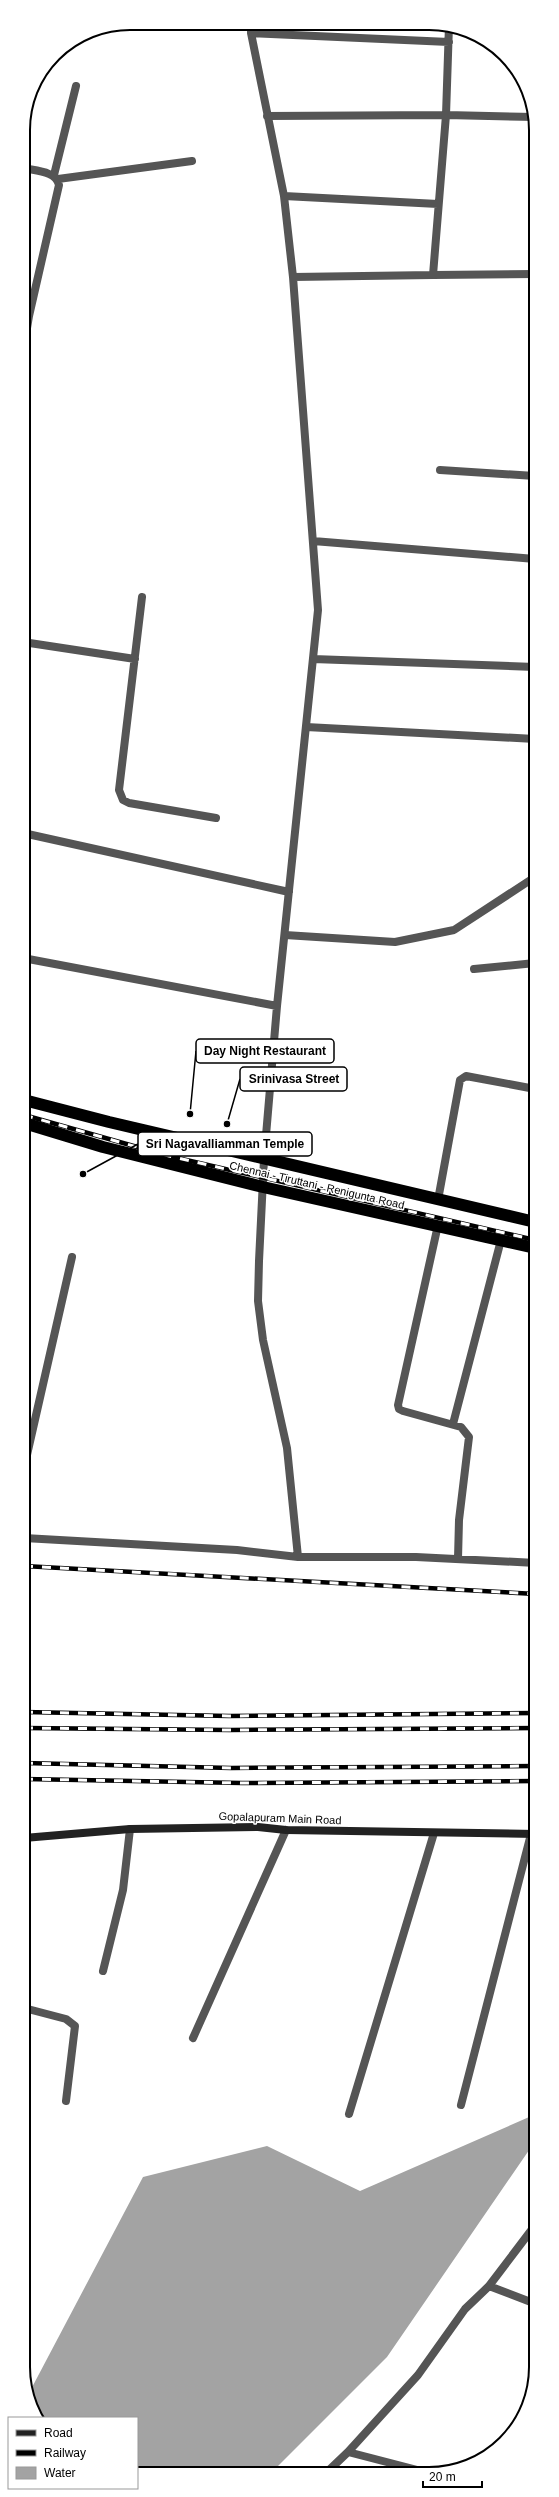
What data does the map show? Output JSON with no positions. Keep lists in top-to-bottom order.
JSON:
{
  "streets": {
    "highway": ["Chennai - Tiruttani - Renigunta Road"],
    "street": ["Gopalapuram Main Road"]
  },
  "places": ["Day Night Restaurant", "Srinivasa Street", "Sri Nagavalliamman Temple"],
  "legend": ["Road", "Railway", "Water"],
  "scale_bar": "20 m"
}
